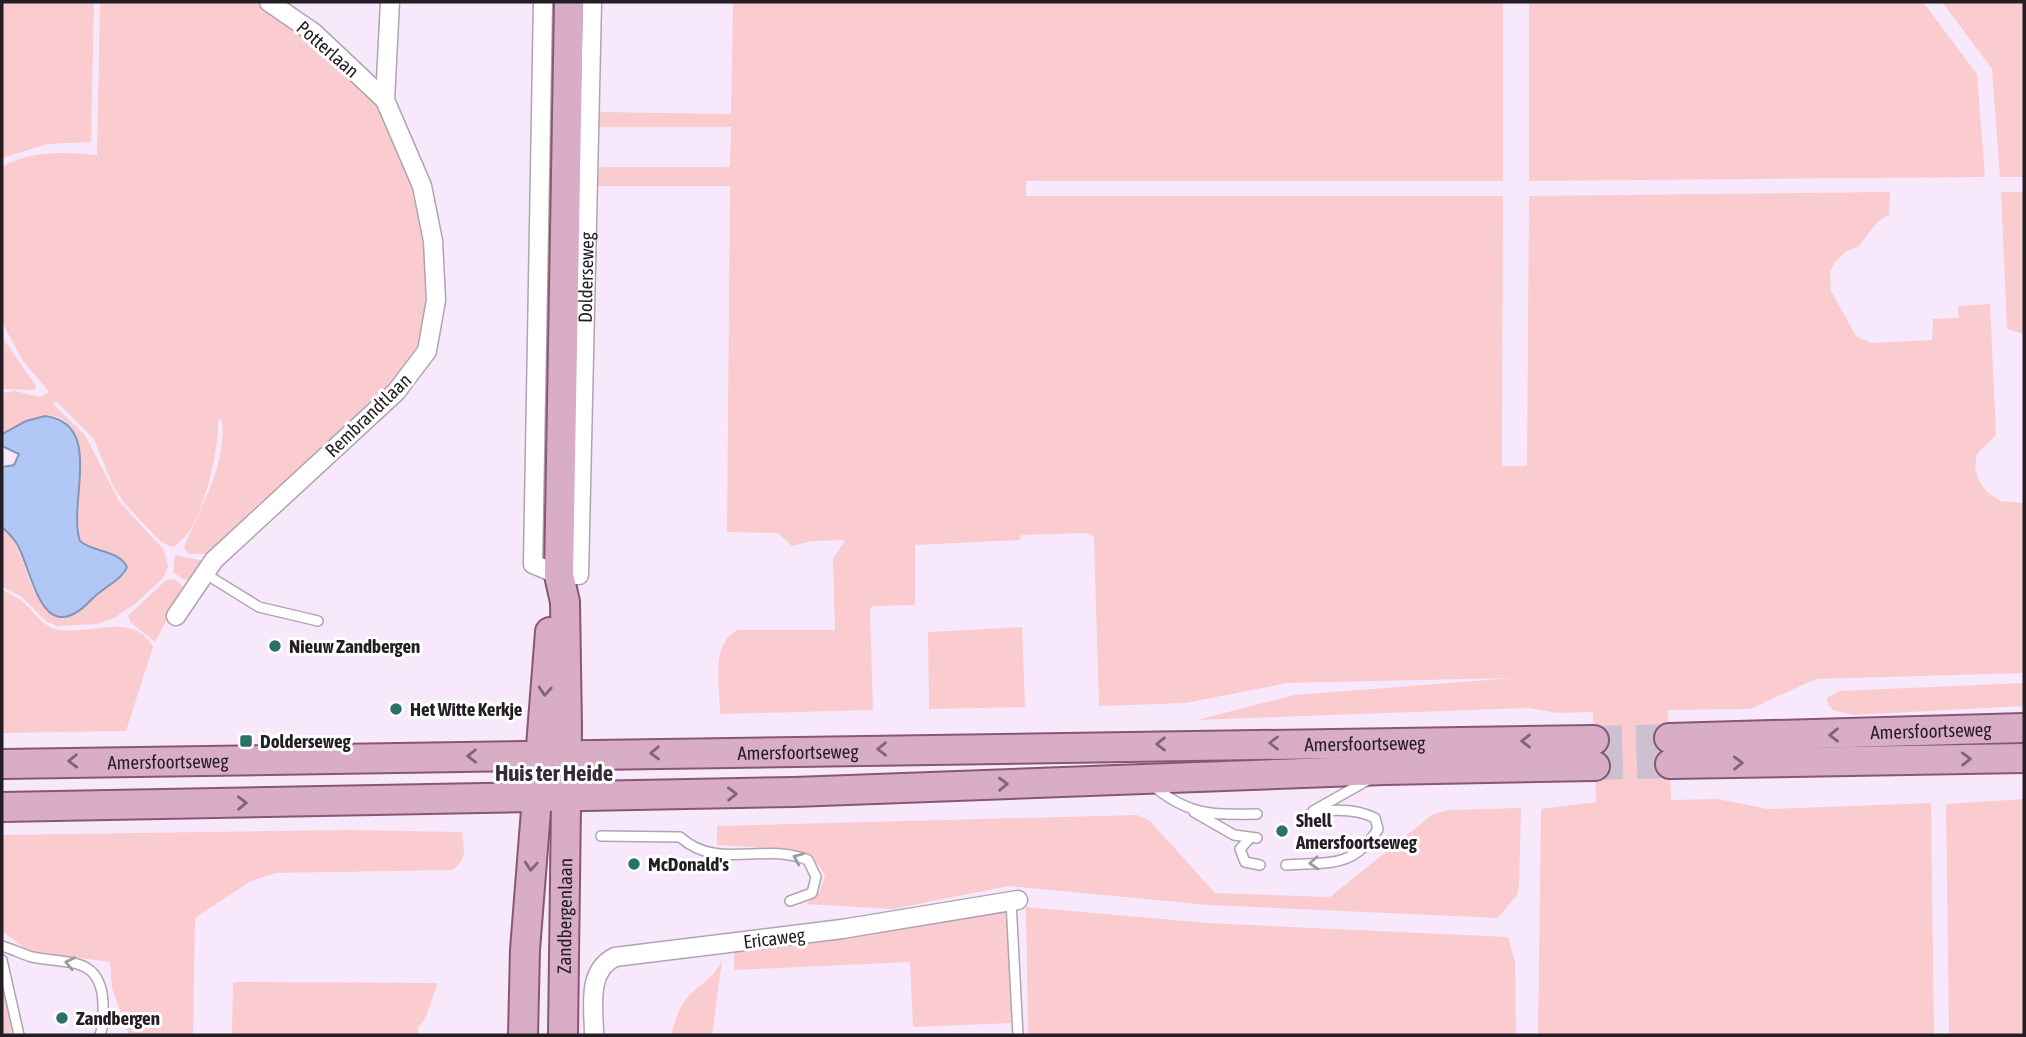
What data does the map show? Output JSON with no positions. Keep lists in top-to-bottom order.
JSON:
{
  "streets": {
    "main road": ["Dolderseweg", "Amersfoortseweg", "Zandbergenlaan"],
    "street": ["Potterlaan", "Rembrandtlaan", "Ericaweg"]
  },
  "crossings": [
    ["Potterlaan", "Rembrandtlaan"],
    ["Dolderseweg", "Amersfoortseweg"],
    ["Dolderseweg", "Zandbergenlaan"],
    ["Amersfoortseweg", "Zandbergenlaan"]
  ],
  "districts": ["Huis ter Heide"],
  "places": {
    "other": [
      "Nieuw Zandbergen",
      "Het Witte Kerkje",
      "Shell Amersfoortseweg",
      "McDonald's",
      "Zandbergen"
    ],
    "transit": ["Dolderseweg"]
  }
}
